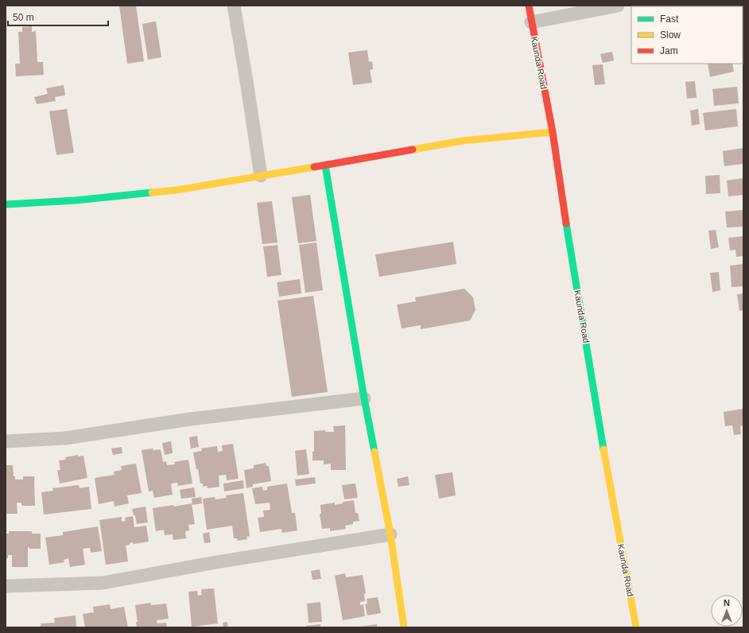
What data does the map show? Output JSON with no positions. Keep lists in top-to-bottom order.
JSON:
{
  "streets": {
    "street": ["Kaunda Road"]
  },
  "legend": ["Fast", "Slow", "Jam"],
  "scale_bar": "50 m",
  "north": "top"
}
